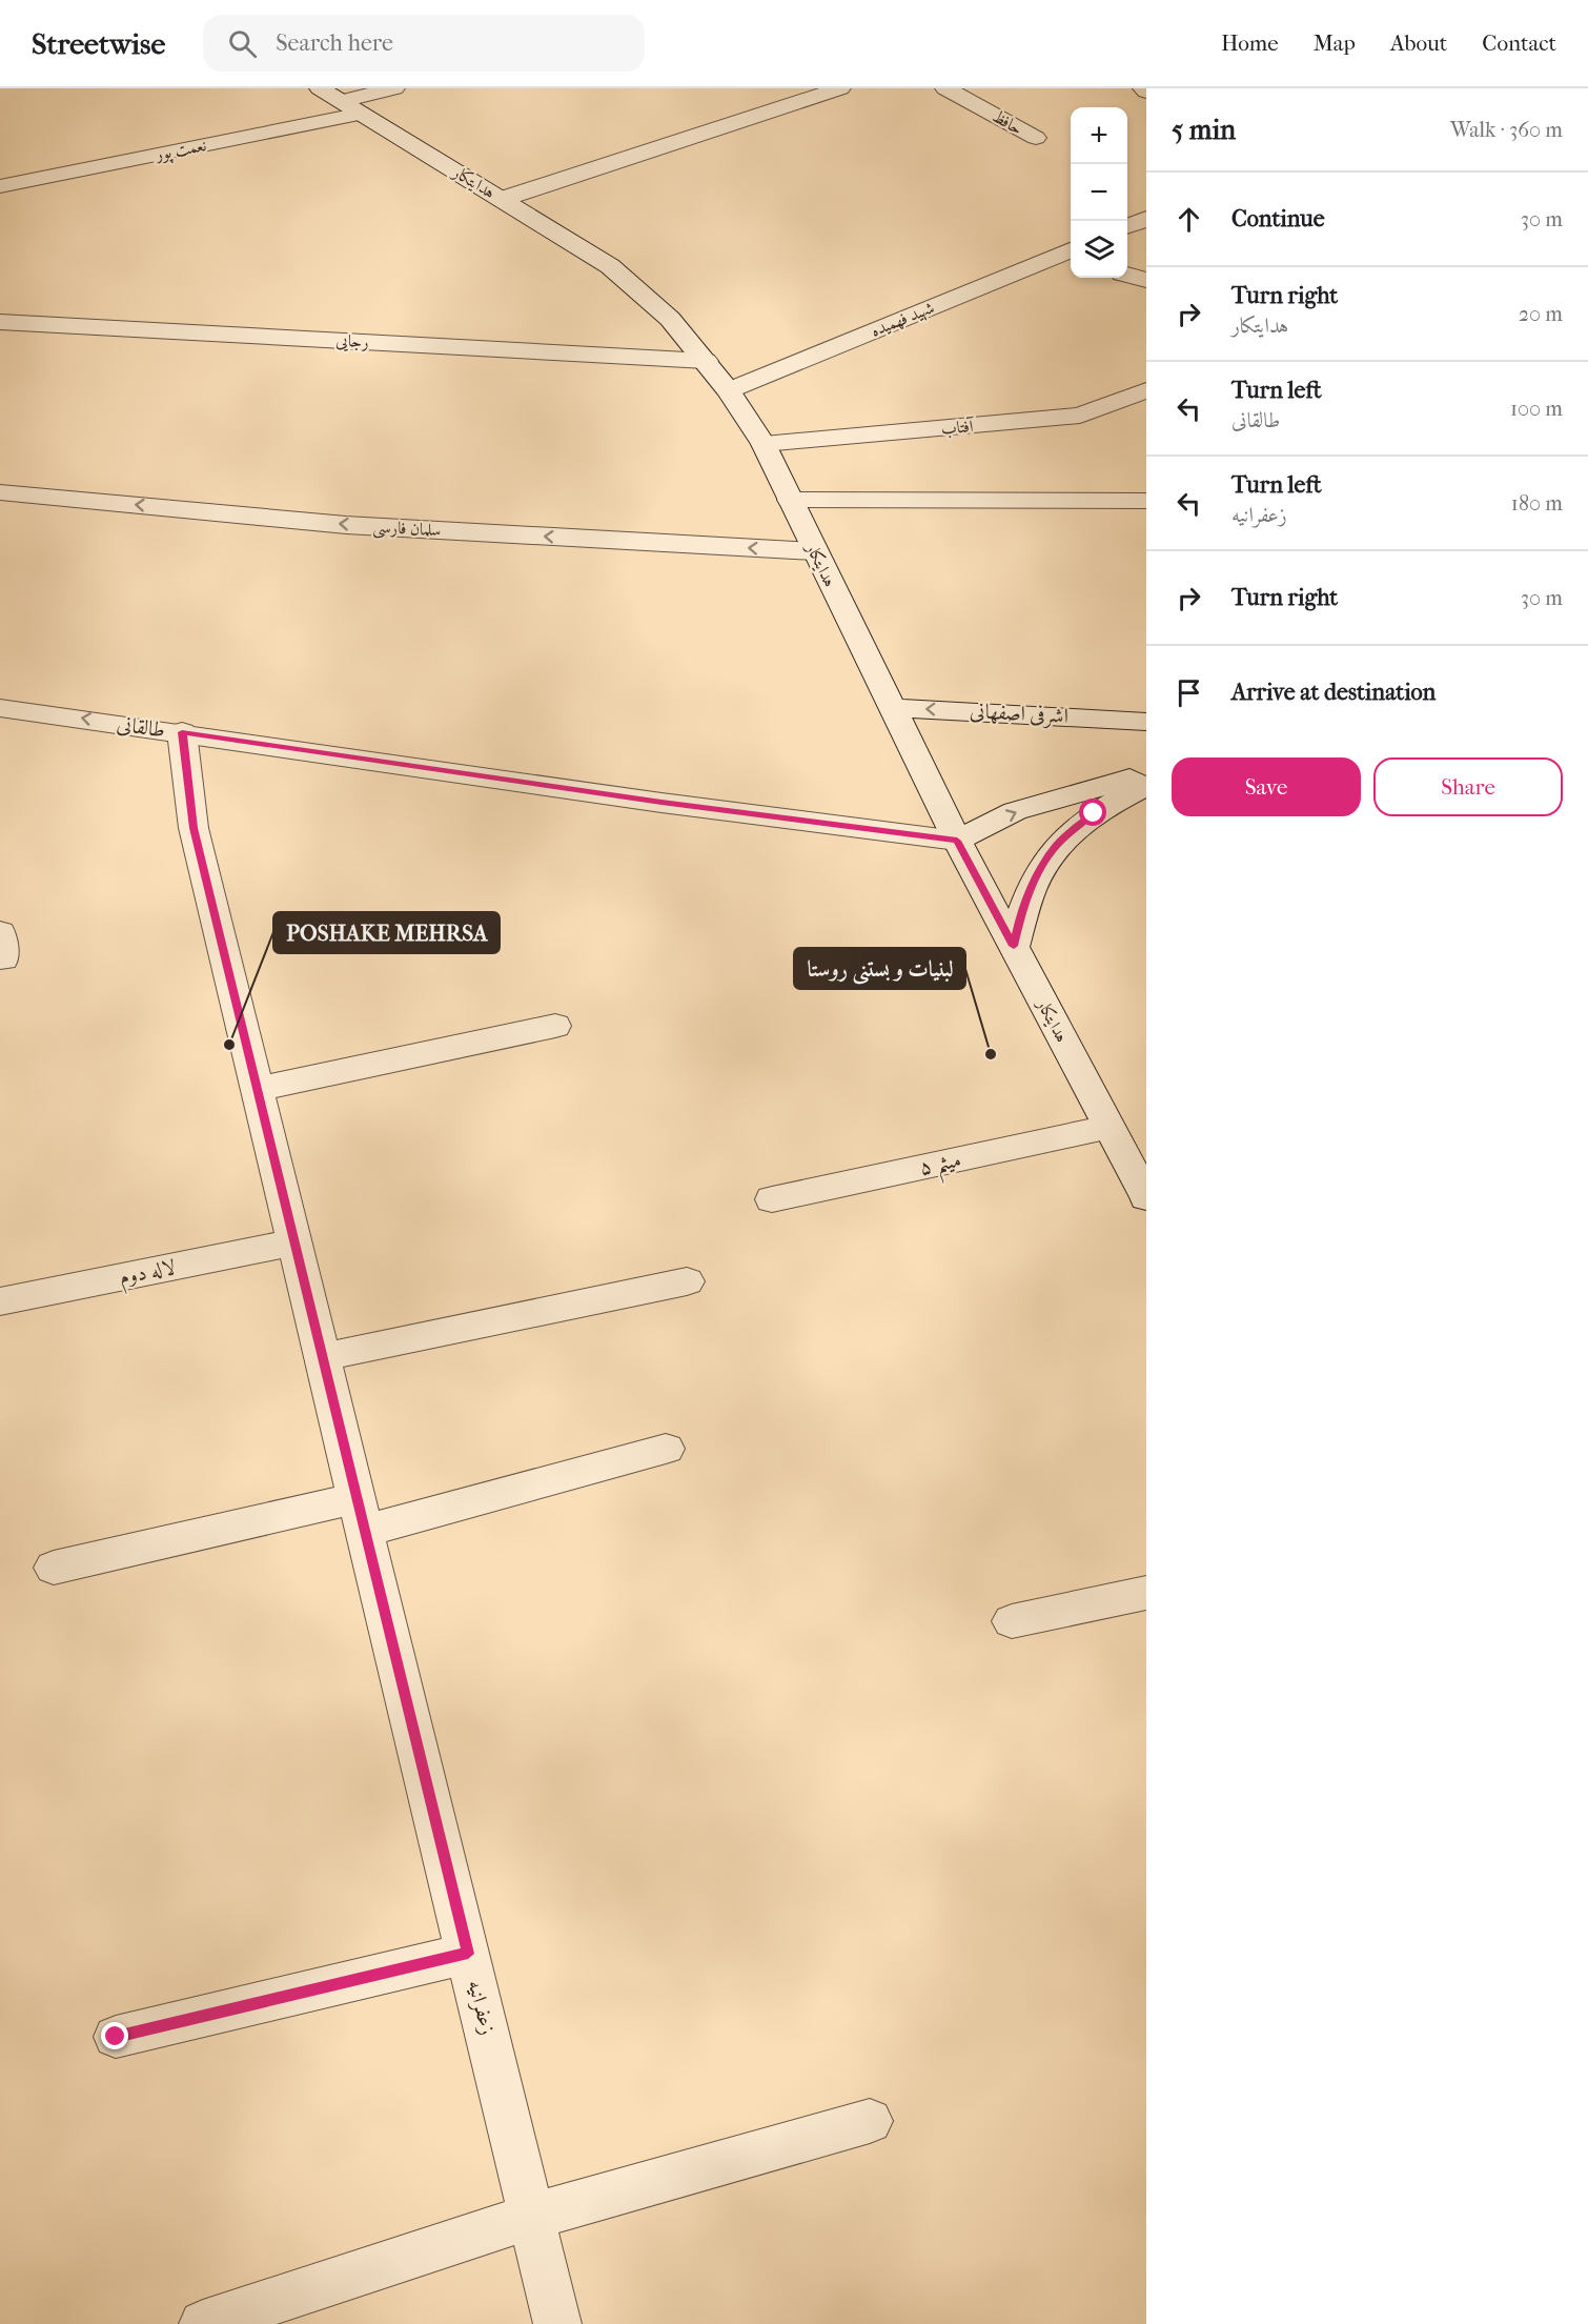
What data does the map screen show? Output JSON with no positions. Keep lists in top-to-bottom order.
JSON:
{
  "streets": {
    "street": [
      "حافظ",
      "نعمت پور",
      "هدایتکار",
      "شهید فهمیده",
      "رجایی",
      "آفتاب",
      "سلمان فارسی",
      "اشرفی اصفهانی",
      "طالقانی",
      "میثم ۵",
      "لاله دوم",
      "زعفرانیه"
    ]
  },
  "crossings": [
    ["نعمت پور", "هدایتکار"],
    ["هدایتکار", "شهید فهمیده"],
    ["هدایتکار", "رجایی"],
    ["هدایتکار", "آفتاب"],
    ["هدایتکار", "سلمان فارسی"],
    ["هدایتکار", "اشرفی اصفهانی"],
    ["هدایتکار", "طالقانی"],
    ["هدایتکار", "میثم ۵"],
    ["طالقانی", "زعفرانیه"],
    ["لاله دوم", "زعفرانیه"]
  ],
  "one_way": ["سلمان فارسی"],
  "places": ["POSHAKE MEHRSA", "لبنیات و بستنی روستا"],
  "page": {
    "header": "Streetwise",
    "search": "Search here",
    "nav": [
      "Home",
      "Map",
      "About",
      "Contact"
    ],
    "heading": ["5 min", "Walk · 360 m"],
    "map_buttons": ["+", "−"],
    "list": [
      ["Continue", "30 m"],
      ["Turn right", "هدایتکار", "20 m"],
      ["Turn left", "طالقانی", "100 m"],
      ["Turn left", "زعفرانیه", "180 m"],
      ["Turn right", "30 m"],
      "Arrive at destination"
    ],
    "buttons": ["Save", "Share"]
  }
}
